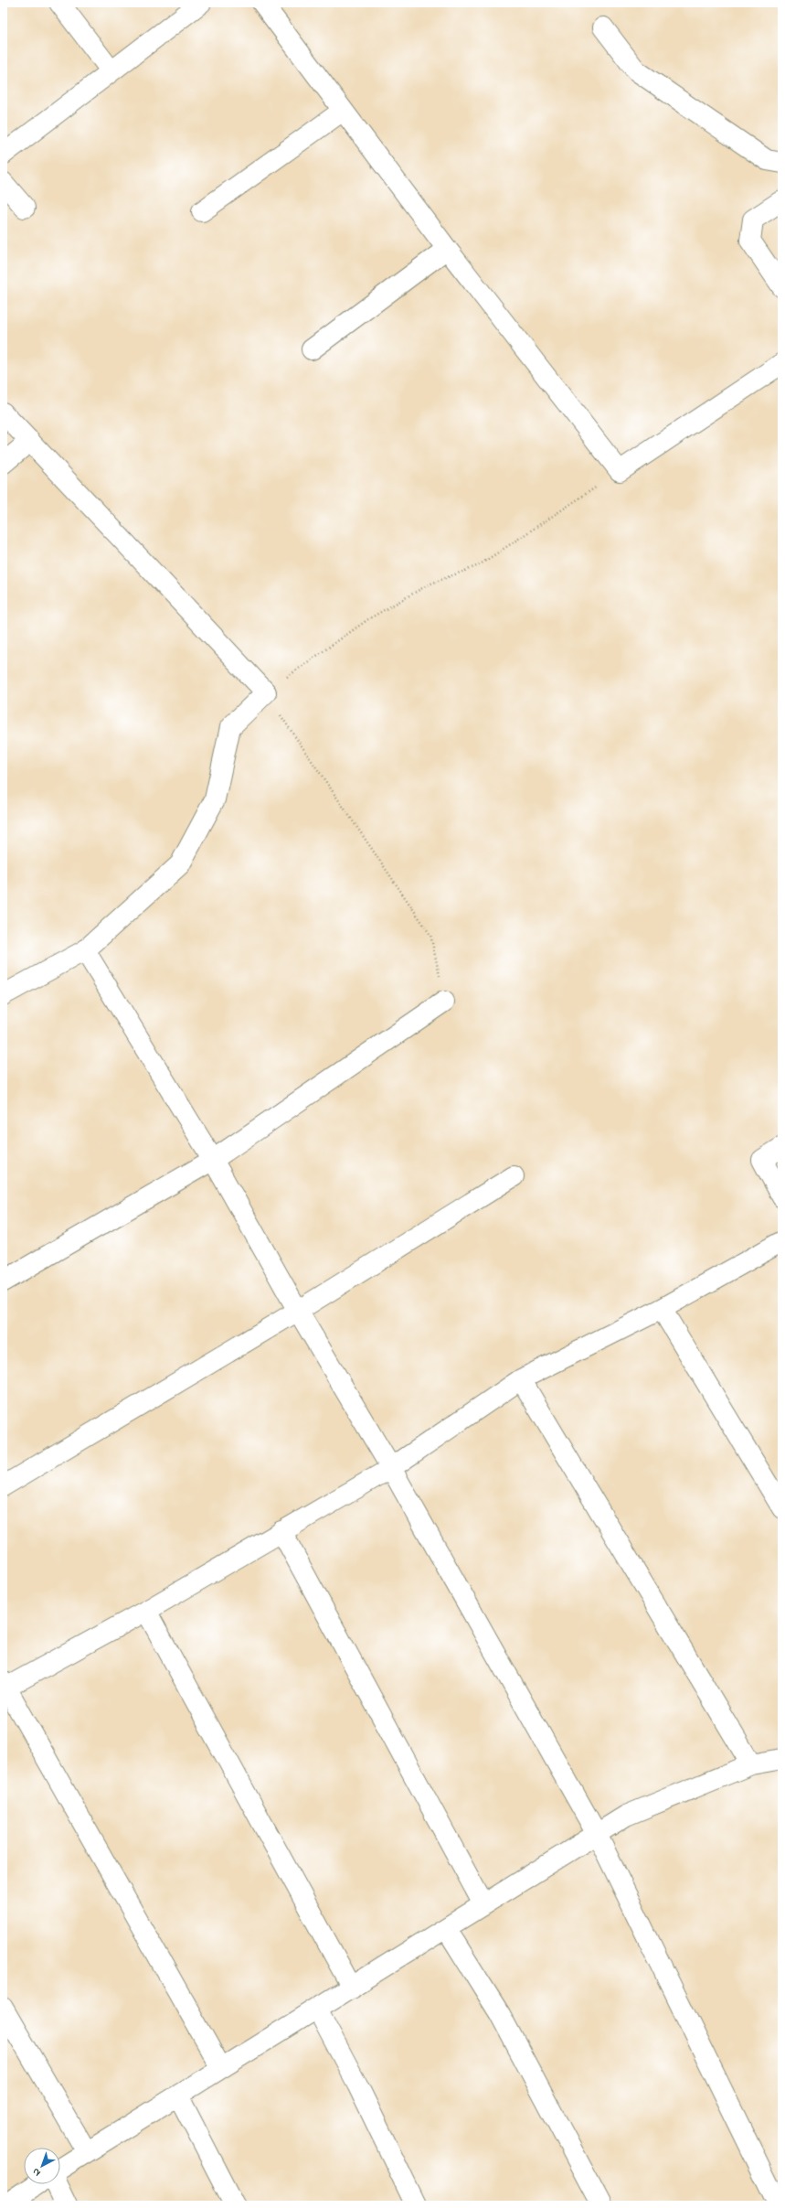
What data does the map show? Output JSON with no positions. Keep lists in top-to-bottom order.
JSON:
{
  "north": "bottom left"
}
